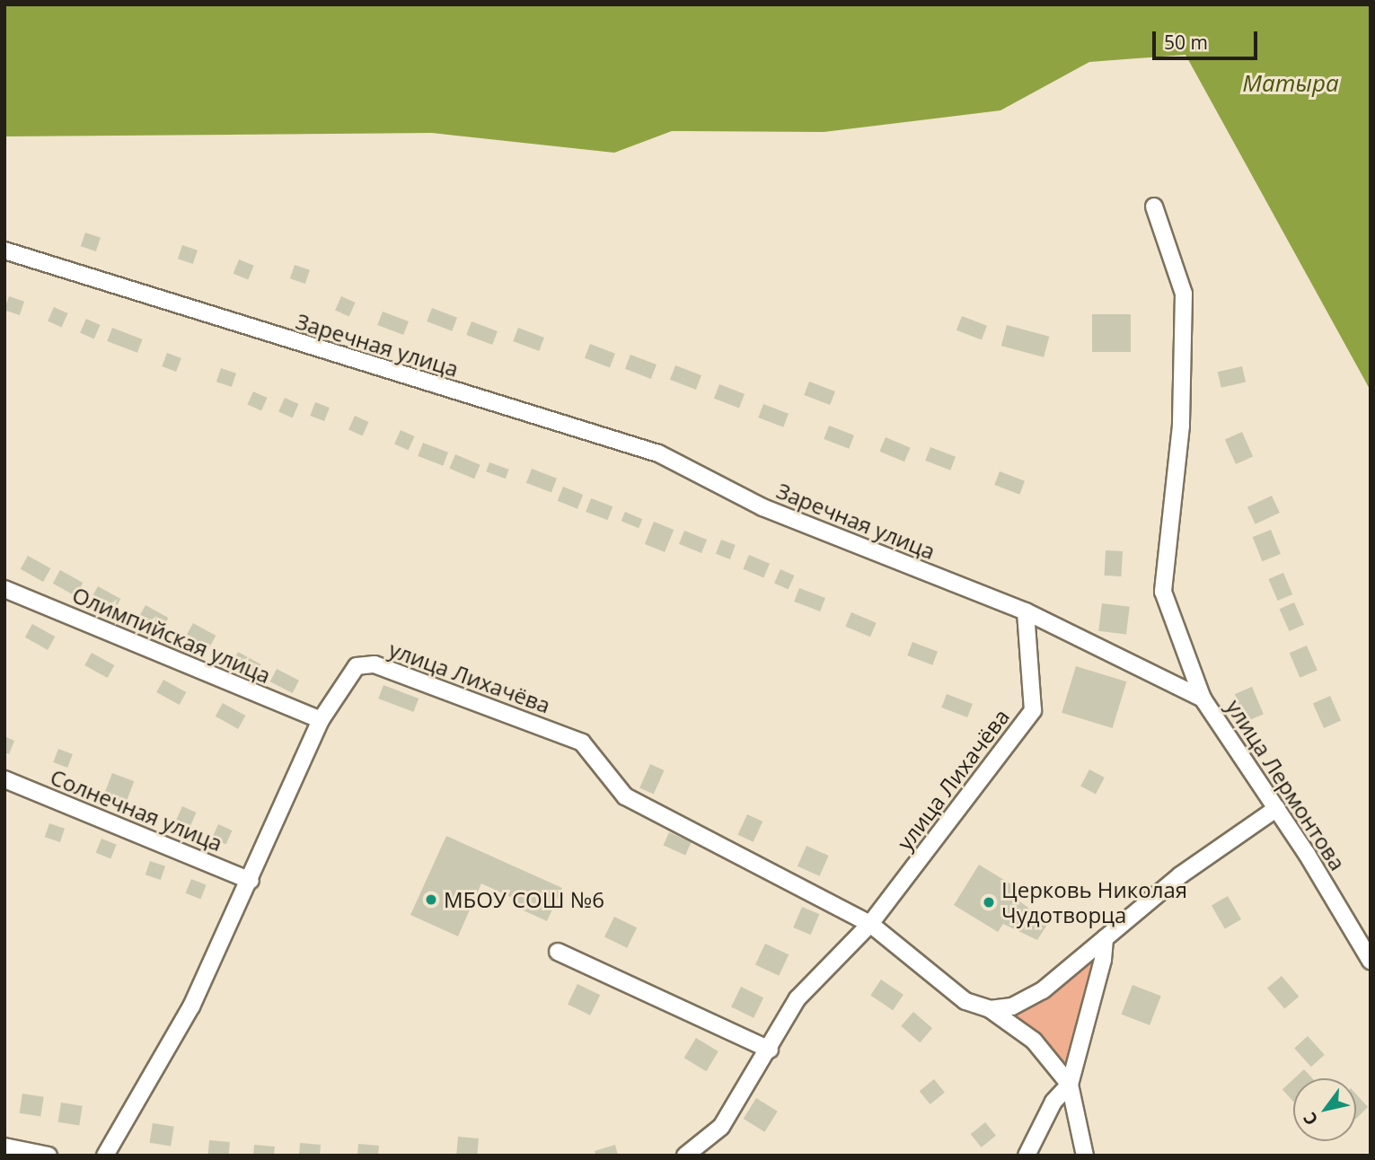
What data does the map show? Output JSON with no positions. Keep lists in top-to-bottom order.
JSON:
{
  "streets": {
    "street": [
      "Заречная улица",
      "Олимпийская улица",
      "улица Лихачёва",
      "улица Лермонтова",
      "Солнечная улица"
    ]
  },
  "crossings": [
    ["Заречная улица", "улица Лихачёва"],
    ["Заречная улица", "улица Лермонтова"],
    ["Олимпийская улица", "улица Лихачёва"],
    ["улица Лихачёва", "Солнечная улица"]
  ],
  "water": ["Матыра"],
  "places": ["МБОУ СОШ №6", "Церковь Николая Чудотворца"],
  "scale_bar": "50 m",
  "north": "bottom left"
}
